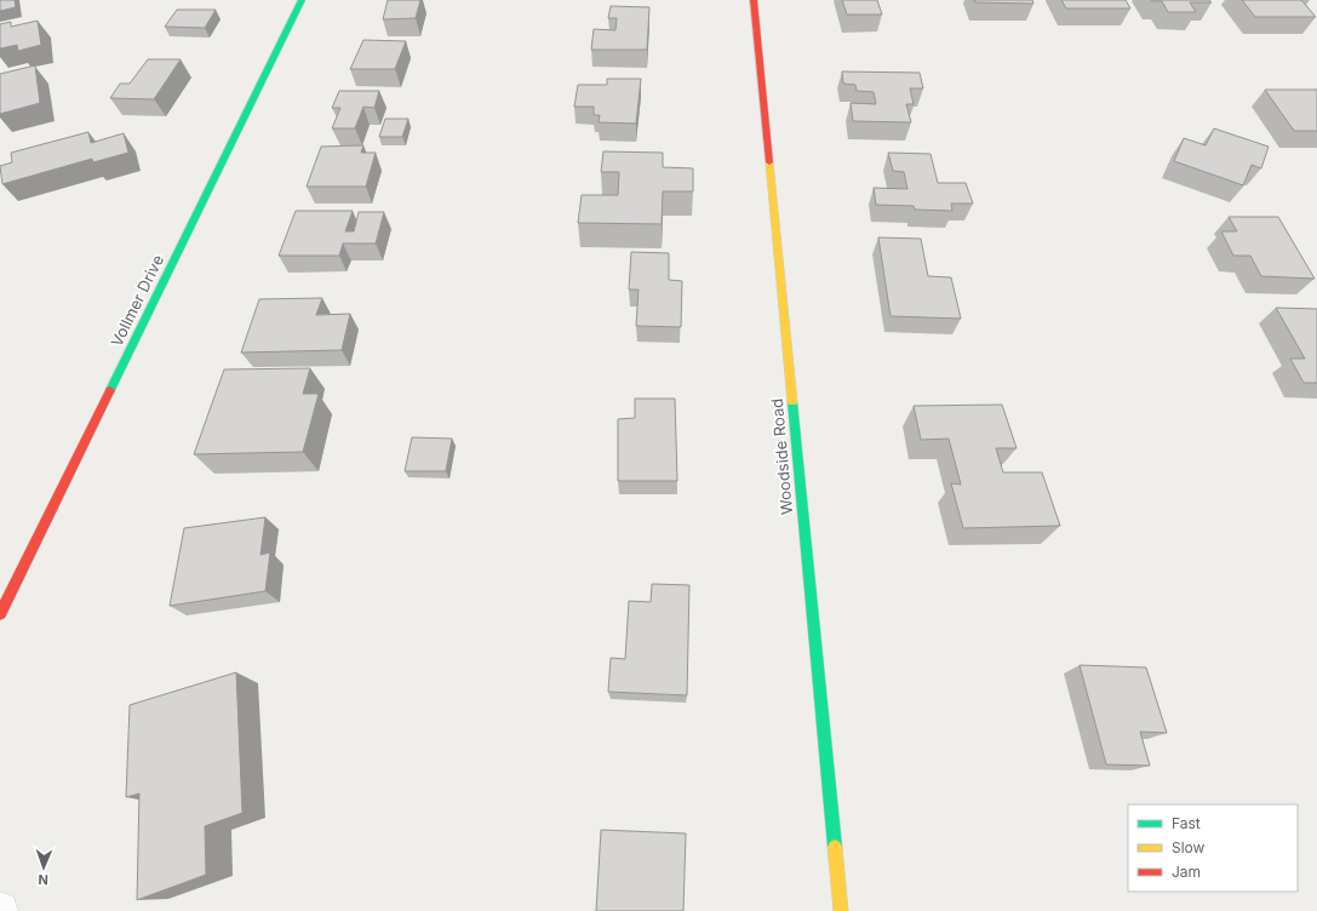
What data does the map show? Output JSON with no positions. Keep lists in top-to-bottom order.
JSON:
{
  "streets": {
    "street": ["Vollmer Drive", "Woodside Road"]
  },
  "legend": ["Fast", "Slow", "Jam"],
  "north": "bottom"
}
